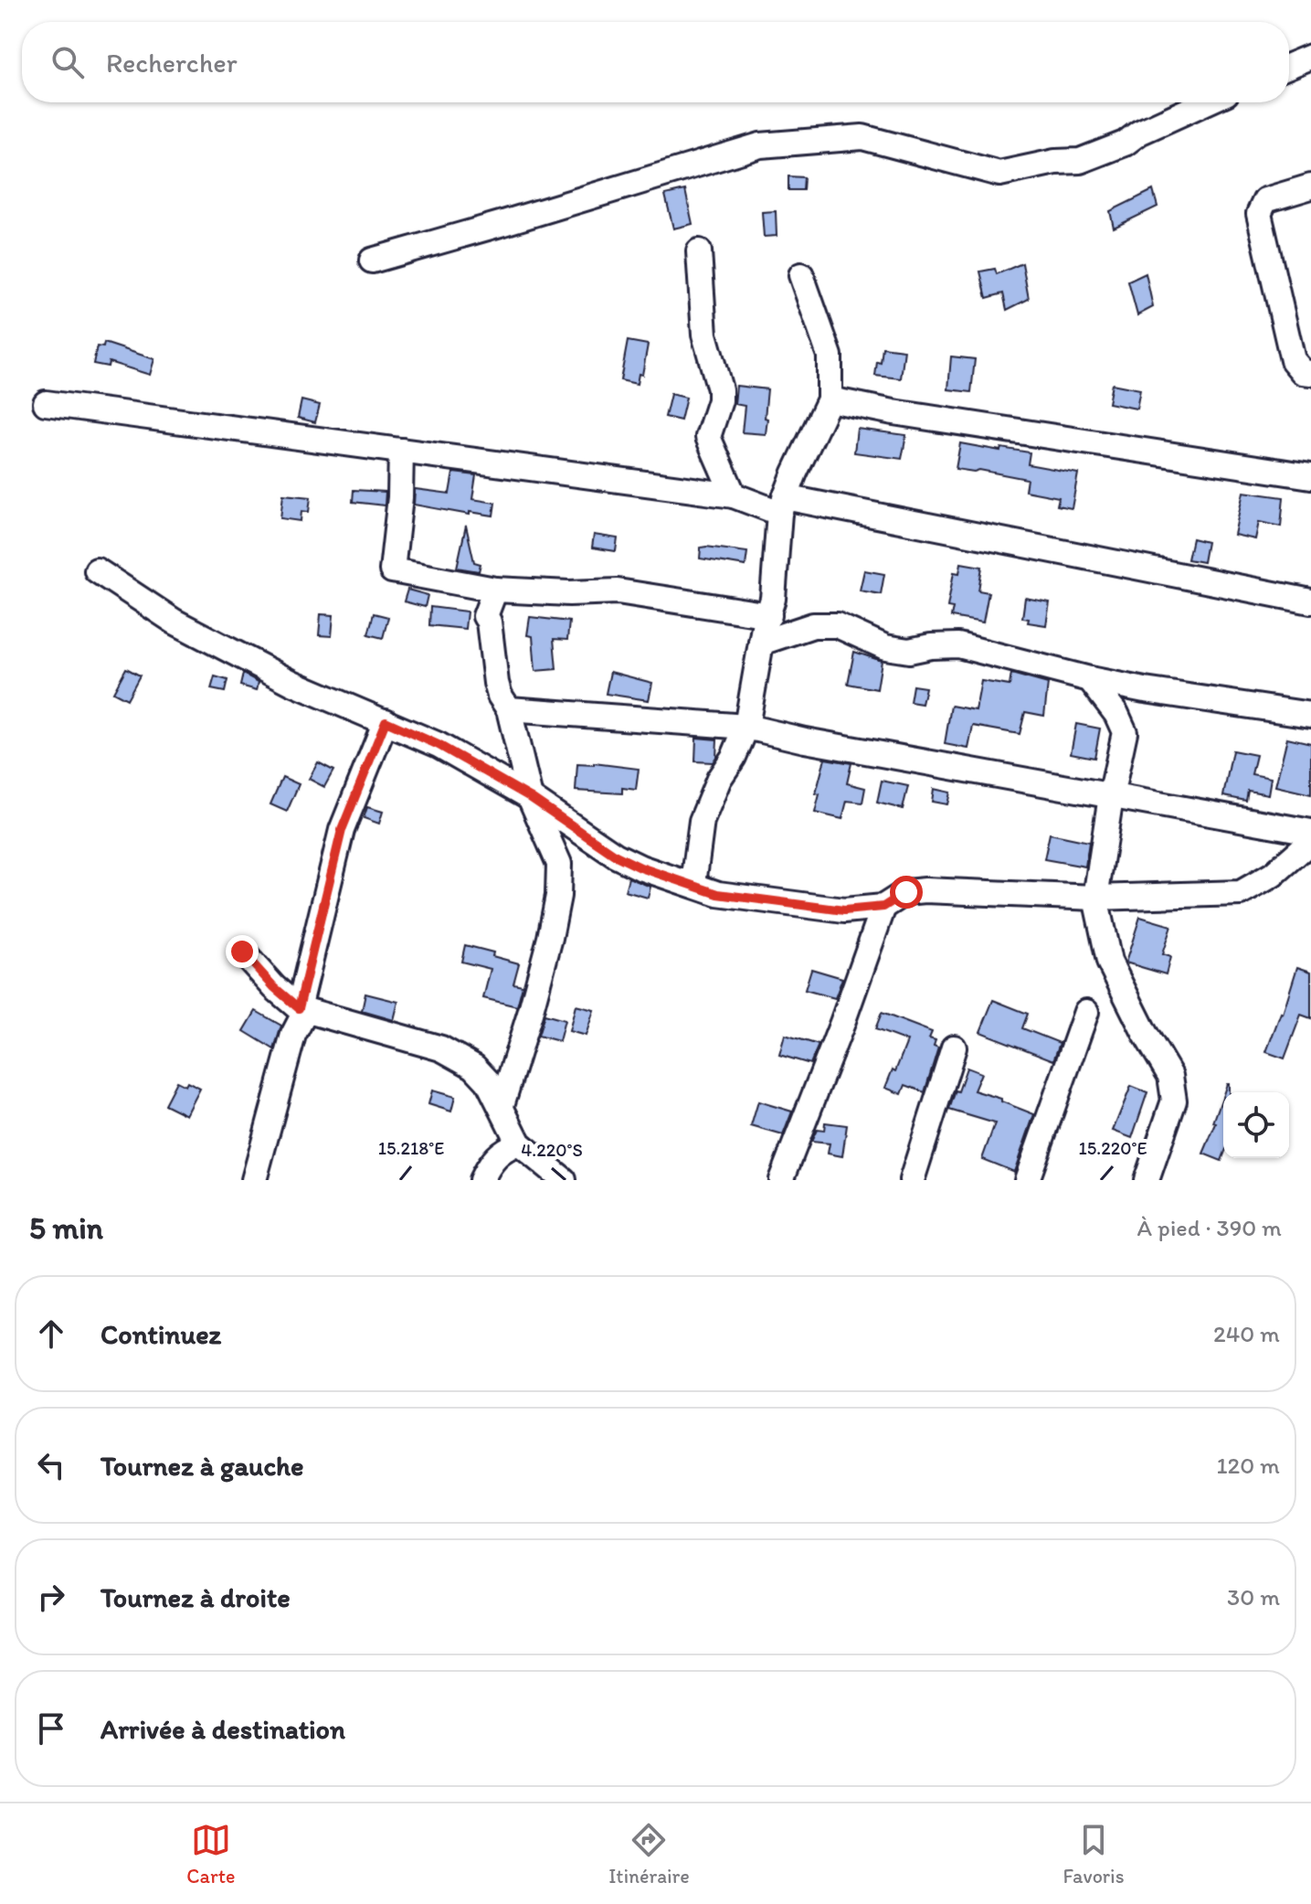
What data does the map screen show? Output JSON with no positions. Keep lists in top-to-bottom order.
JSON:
{
  "page": {
    "search": "Rechercher",
    "heading": ["5 min", "À pied · 390 m"],
    "list": [
      ["Continuez", "240 m"],
      ["Tournez à gauche", "120 m"],
      ["Tournez à droite", "30 m"],
      "Arrivée à destination"
    ],
    "nav": ["Carte", "Itinéraire", "Favoris"]
  },
  "coordinates": ["15.218°E", "15.220°E", "4.220°S"]
}
